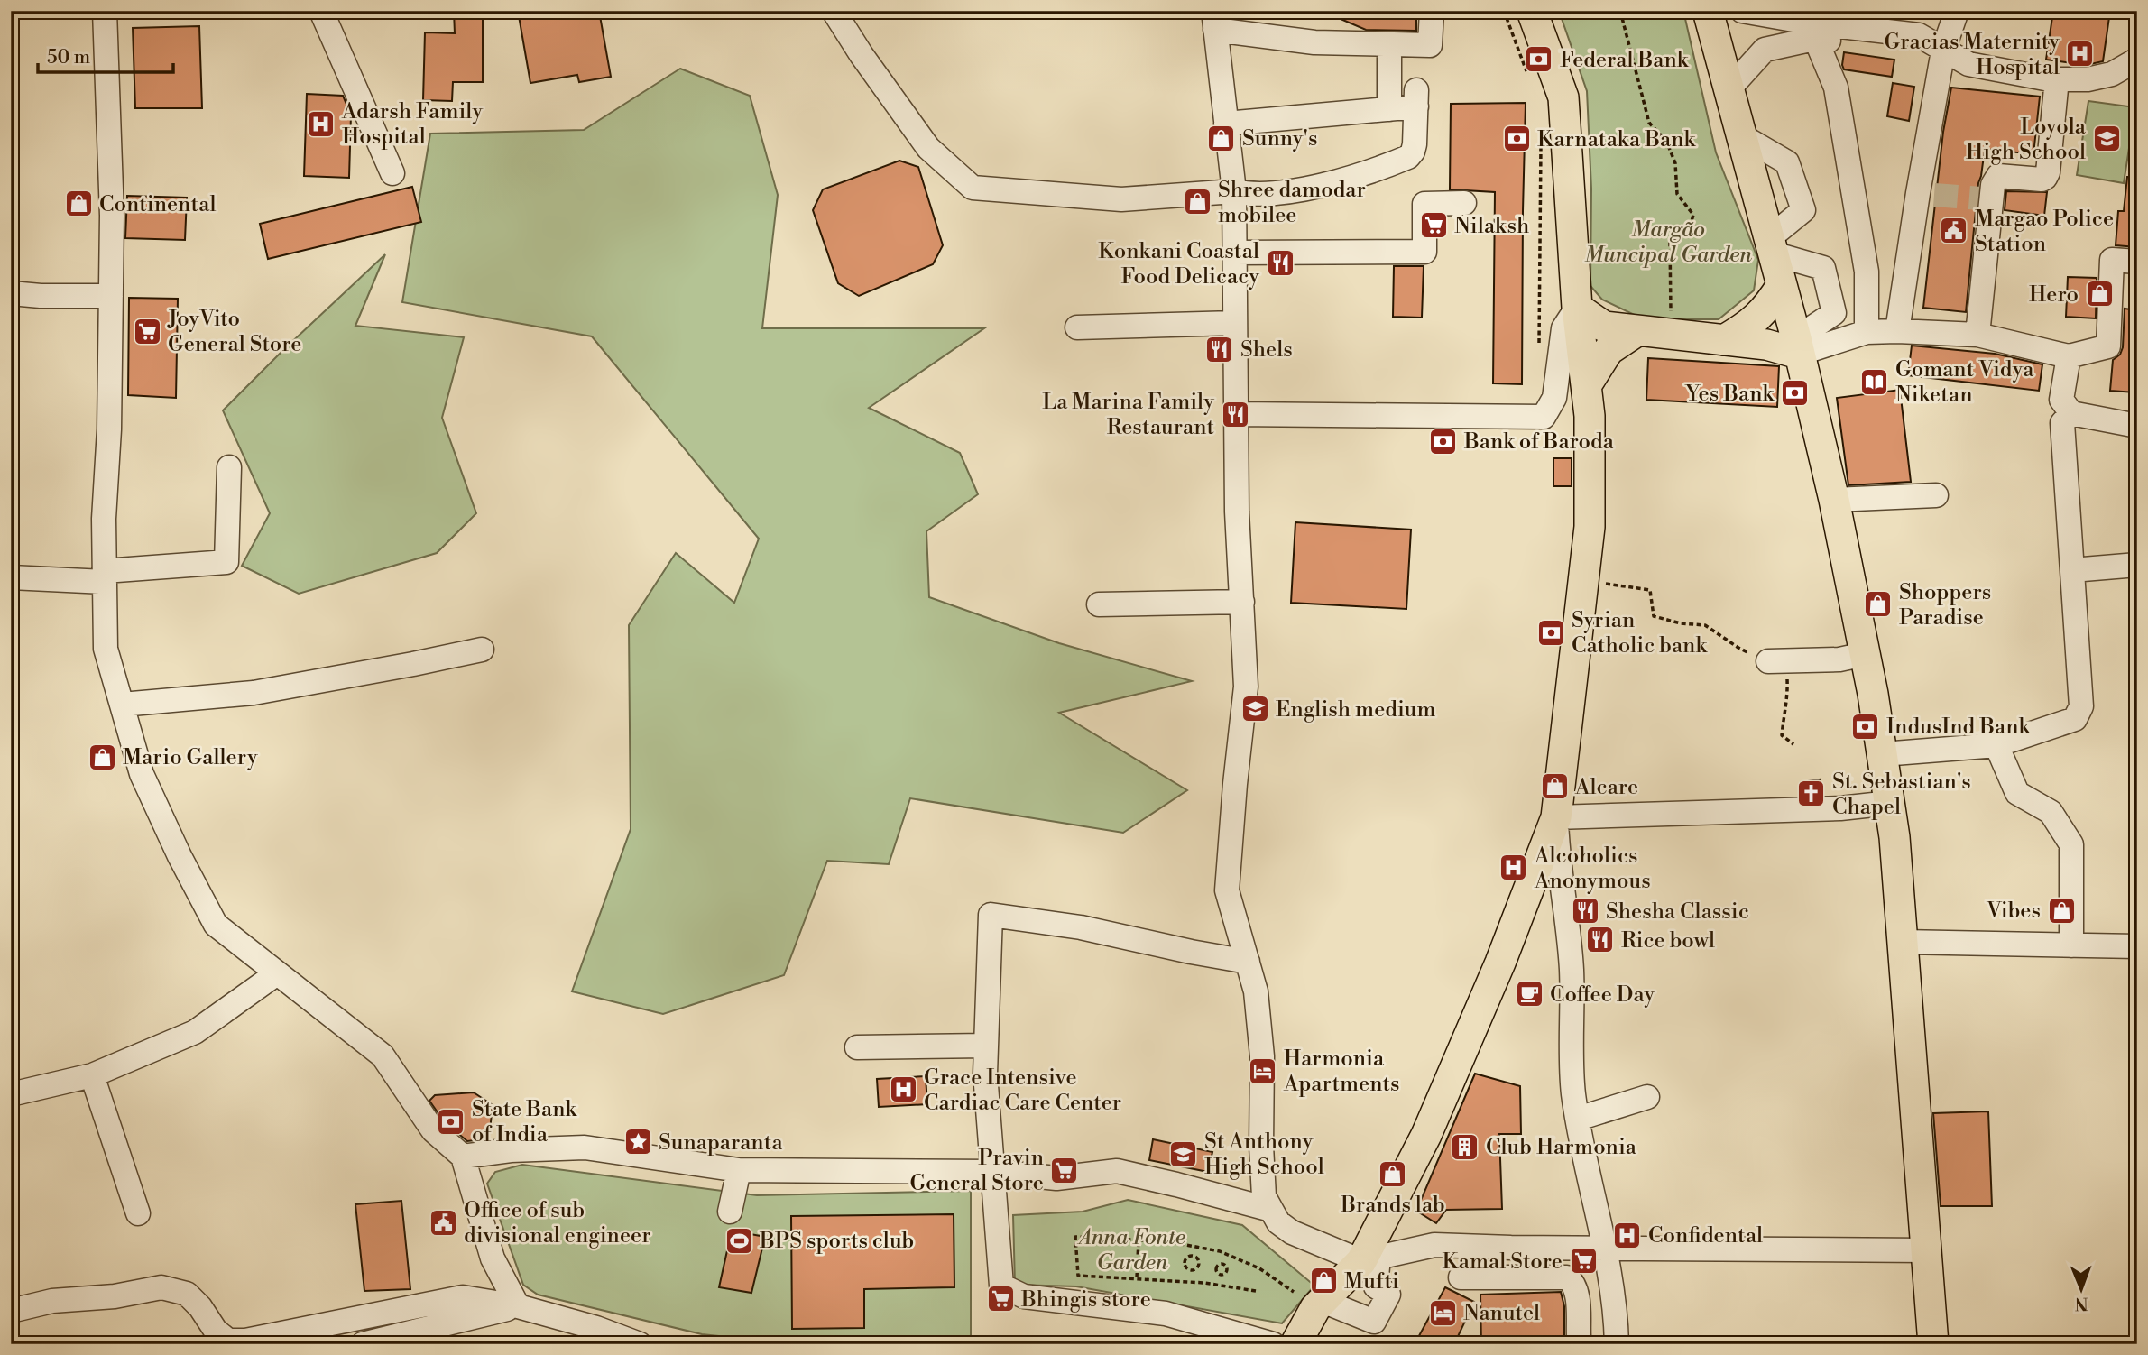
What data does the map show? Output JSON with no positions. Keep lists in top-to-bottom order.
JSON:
{
  "parks": ["Margão Muncipal Garden", "Anna Fonte Garden"],
  "places": {
    "hospital": [
      "Gracias Maternity Hospital",
      "Adarsh Family Hospital",
      "Alcoholics Anonymous",
      "Grace Intensive Cardiac Care Center",
      "Confidental"
    ],
    "bank": [
      "Federal Bank",
      "Karnataka Bank",
      "Yes Bank",
      "Bank of Baroda",
      "Syrian Catholic bank",
      "IndusInd Bank",
      "State Bank of India"
    ],
    "shop": [
      "Sunny's",
      "Shree damodar mobilee",
      "Continental",
      "Hero",
      "Shoppers Paradise",
      "Mario Gallery",
      "Alcare",
      "Vibes",
      "Brands lab",
      "Mufti"
    ],
    "school or university": ["Loyola High School", "English medium", "St Anthony High School"],
    "supermarket": [
      "Nilaksh",
      "JoyVito General Store",
      "Pravin General Store",
      "Kamal Store",
      "Bhingis store"
    ],
    "public building": ["Margao Police Station", "Office of sub divisional engineer"],
    "restaurant": [
      "Konkani Coastal Food Delicacy",
      "Shels",
      "La Marina Family Restaurant",
      "Shesha Classic",
      "Rice bowl"
    ],
    "library": ["Gomant Vidya Niketan"],
    "church": ["St. Sebastian's Chapel"],
    "cafe": ["Coffee Day"],
    "hotel": ["Harmonia Apartments", "Nanutel"],
    "place": ["Sunaparanta"],
    "building": ["Club Harmonia"],
    "sports": ["BPS sports club"]
  },
  "scale_bar": "50 m",
  "north": "bottom"
}
